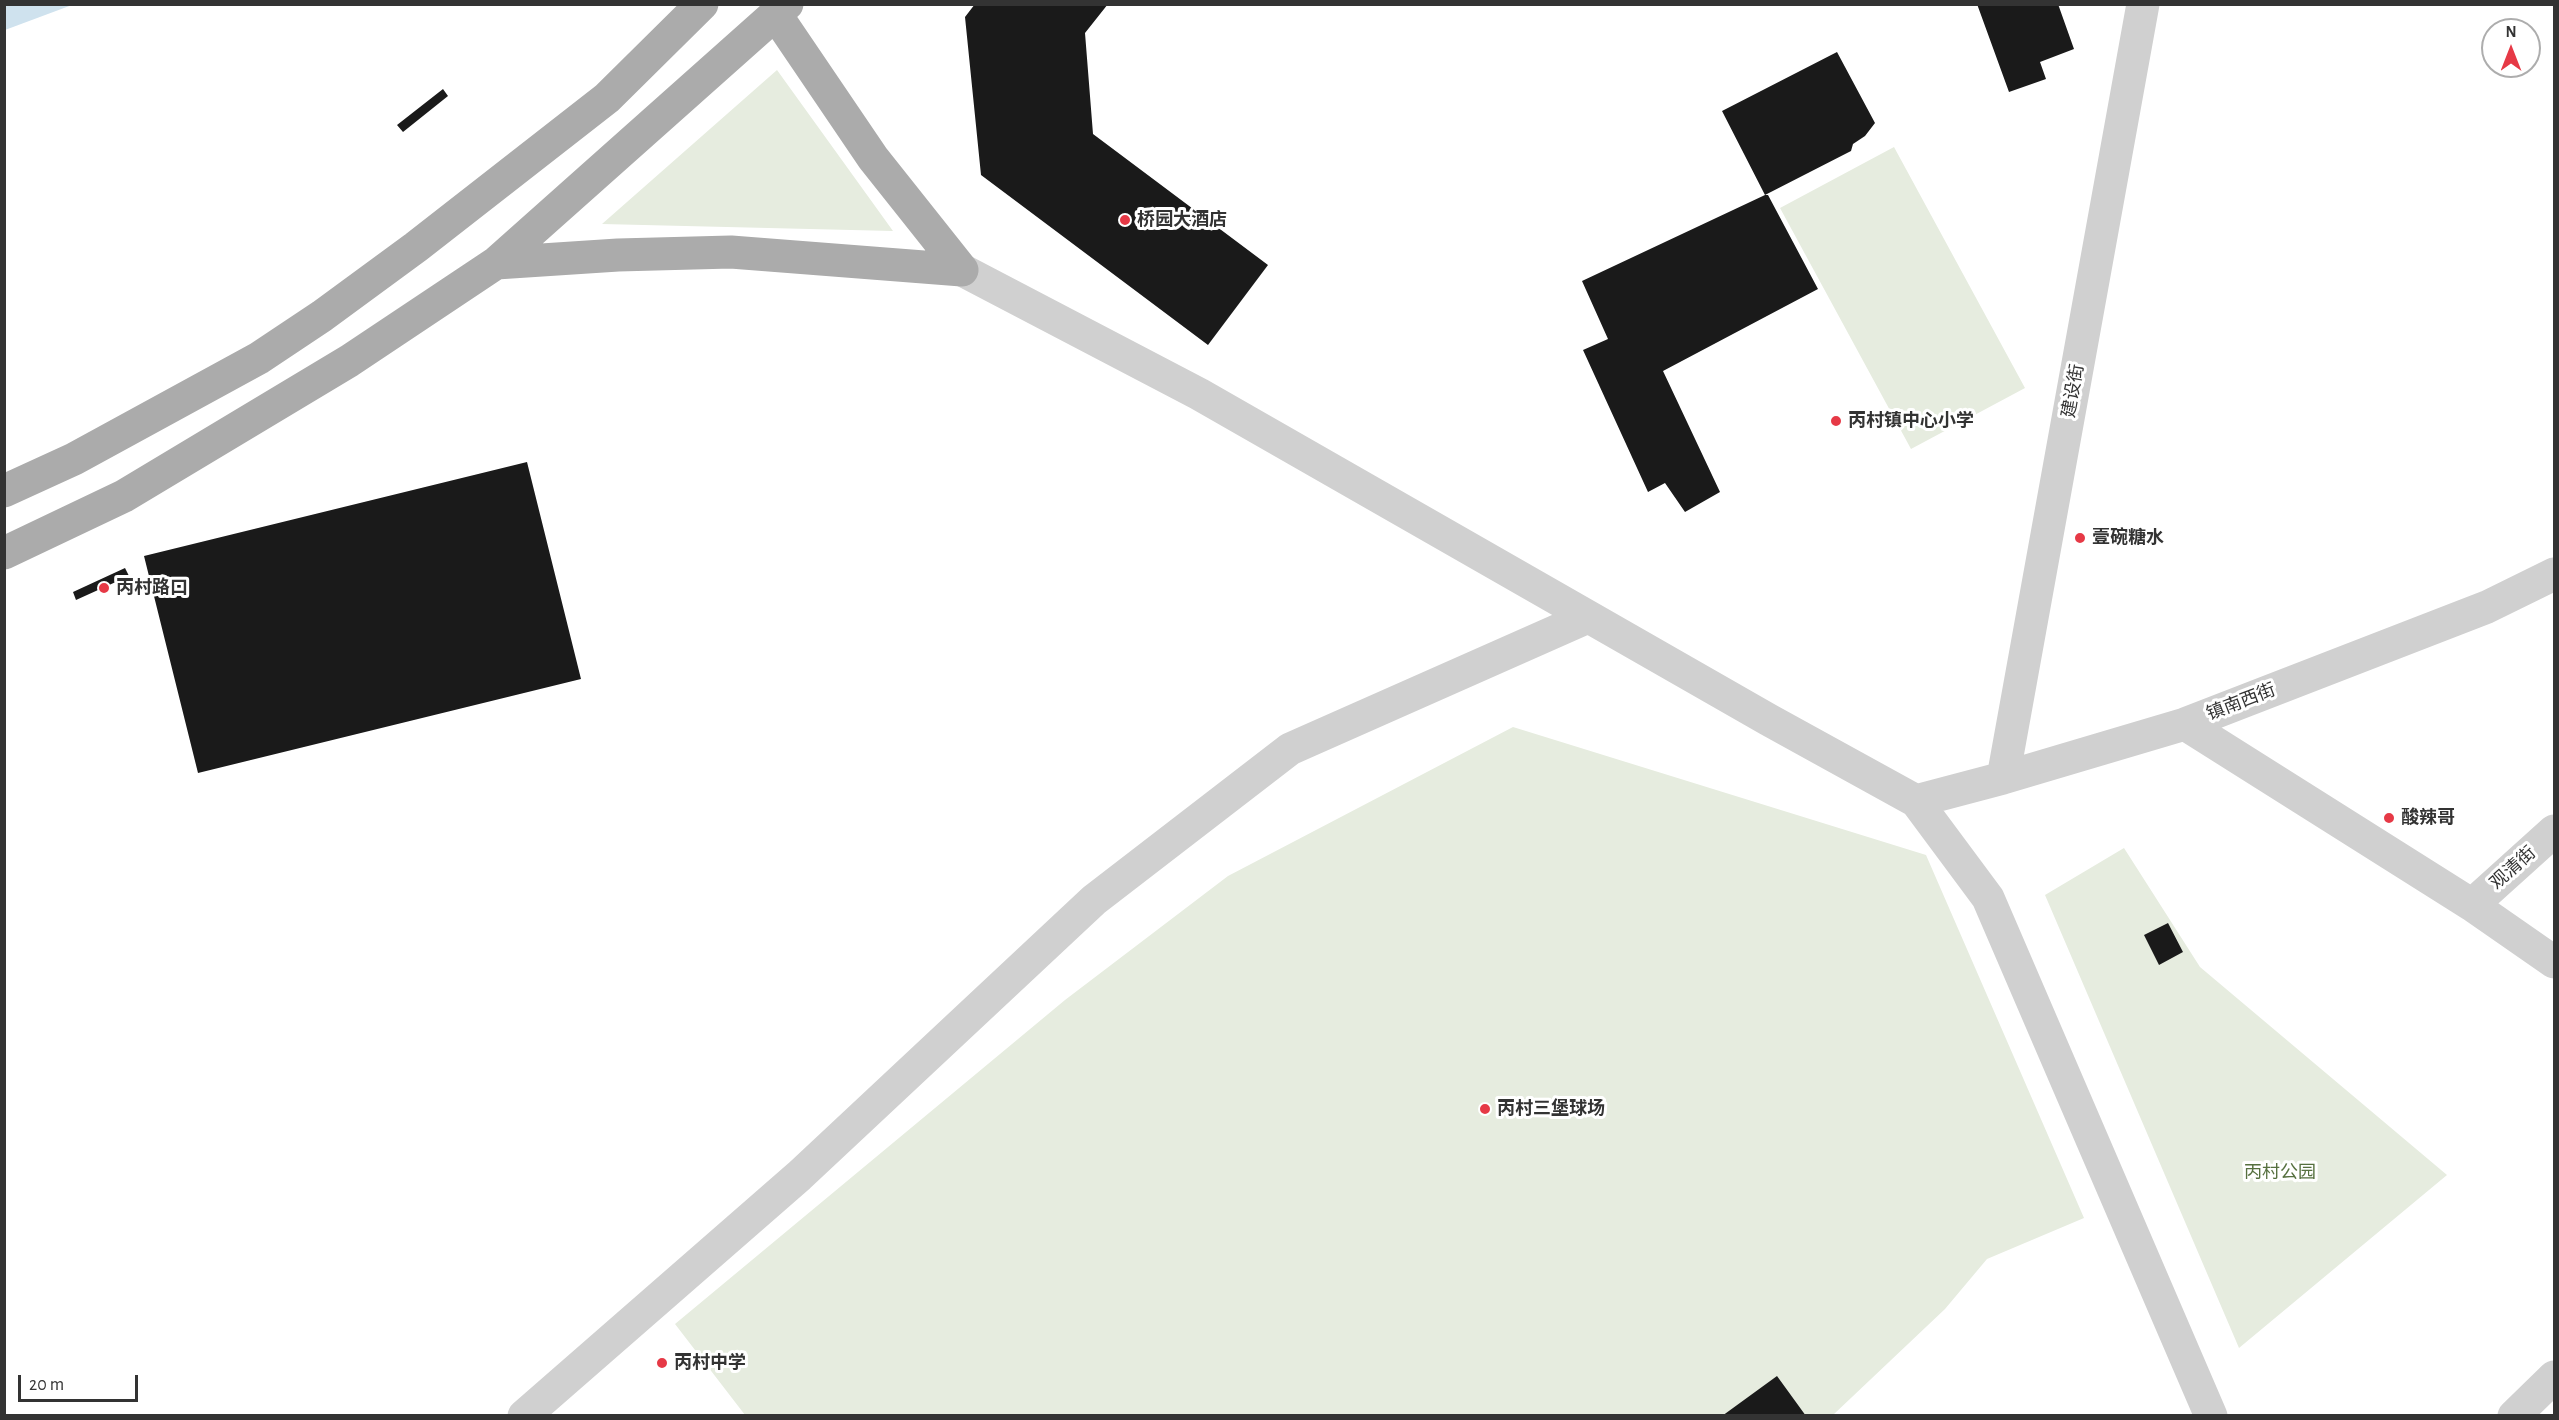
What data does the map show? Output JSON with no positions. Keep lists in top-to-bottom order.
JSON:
{
  "streets": {
    "street": ["建设街", "镇南西街", "观清街"]
  },
  "crossings": [
    ["建设街", "镇南西街"]
  ],
  "parks": ["丙村公园"],
  "places": [
    "桥园大酒店",
    "丙村镇中心小学",
    "壹碗糖水",
    "丙村路口",
    "酸辣哥",
    "丙村三堡球场",
    "丙村中学"
  ],
  "scale_bar": "20 m",
  "north": "top"
}
